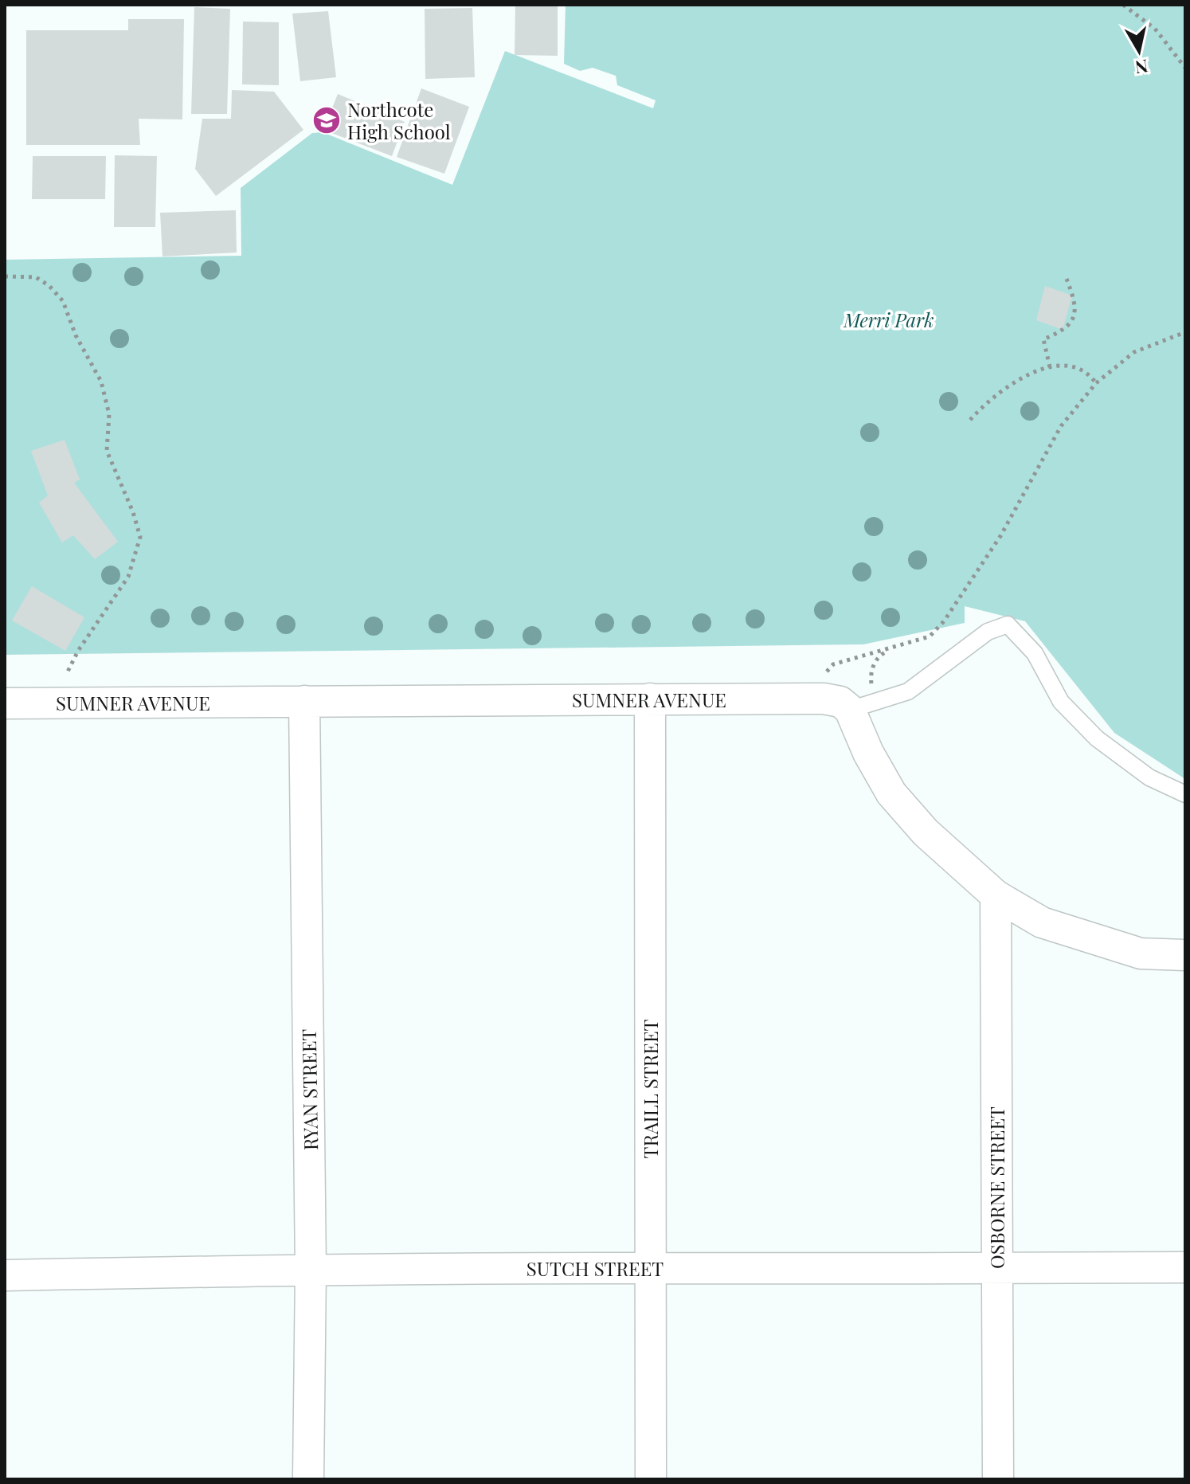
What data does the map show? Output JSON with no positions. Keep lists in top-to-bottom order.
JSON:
{
  "streets": {
    "street": [
      "SUMNER AVENUE",
      "TRAILL STREET",
      "RYAN STREET",
      "OSBORNE STREET",
      "SUTCH STREET"
    ]
  },
  "crossings": [
    ["SUMNER AVENUE", "TRAILL STREET"],
    ["SUMNER AVENUE", "RYAN STREET"],
    ["TRAILL STREET", "SUTCH STREET"],
    ["RYAN STREET", "SUTCH STREET"],
    ["OSBORNE STREET", "SUTCH STREET"]
  ],
  "parks": ["Merri Park"],
  "places": {
    "school or university": ["Northcote High School"]
  },
  "north": "bottom"
}
